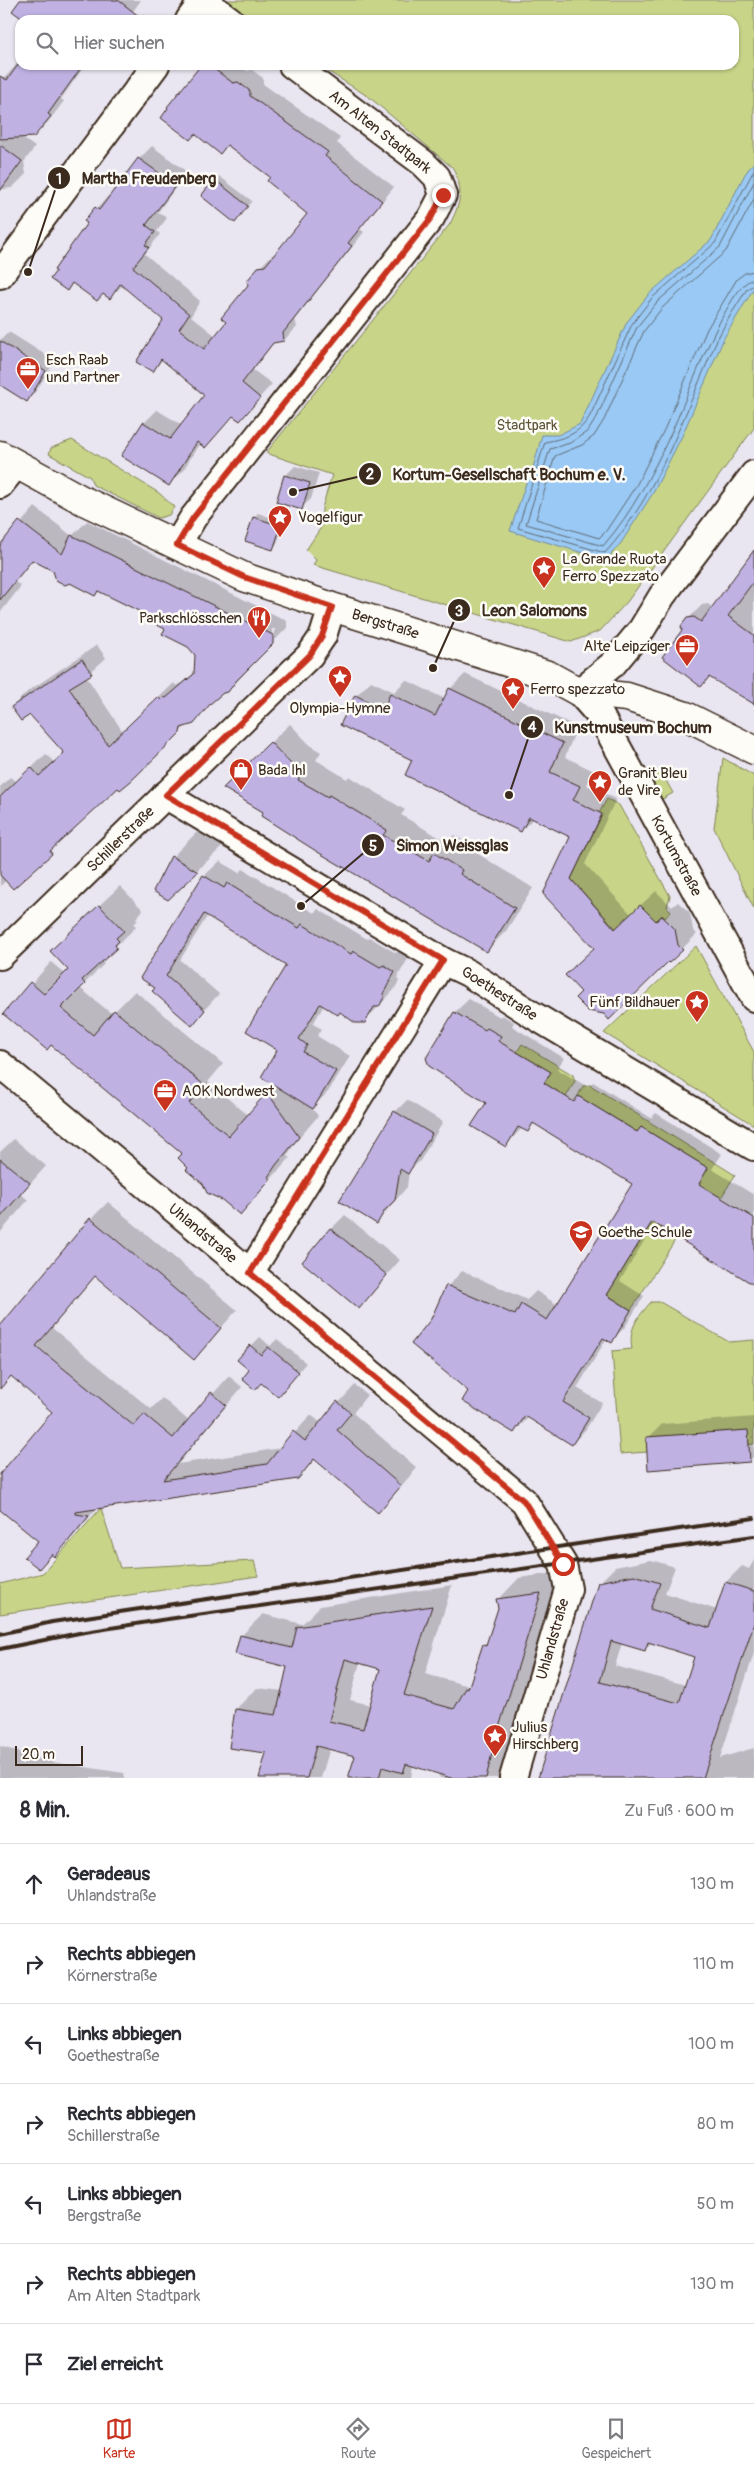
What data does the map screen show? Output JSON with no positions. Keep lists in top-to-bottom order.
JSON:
{
  "streets": {
    "street": [
      "Am Alten Stadtpark",
      "Bergstraße",
      "Schillerstraße",
      "Kortumstraße",
      "Goethestraße",
      "Uhlandstraße"
    ]
  },
  "crossings": [
    ["Am Alten Stadtpark", "Bergstraße"],
    ["Bergstraße", "Schillerstraße"],
    ["Bergstraße", "Kortumstraße"],
    ["Schillerstraße", "Goethestraße"]
  ],
  "parks": ["Stadtpark"],
  "places": {
    "other": [
      "Martha Freudenberg",
      "Kortum-Gesellschaft Bochum e. V.",
      "Leon Salomons",
      "Kunstmuseum Bochum",
      "Simon Weissglas"
    ],
    "office": ["Esch Raab und Partner", "Alte Leipziger", "AOK Nordwest"],
    "place": [
      "Vogelfigur",
      "La Grande Ruota Ferro Spezzato",
      "Olympia-Hymne",
      "Ferro spezzato",
      "Granit Bleu de Vire",
      "Fünf Bildhauer",
      "Julius Hirschberg"
    ],
    "restaurant": ["Parkschlösschen"],
    "shop": ["Bada Ihl"],
    "school or university": ["Goethe-Schule"]
  },
  "scale_bar": "20 m",
  "page": {
    "search": "Hier suchen",
    "scale": "20 m",
    "heading": ["8 Min.", "Zu Fuß · 600 m"],
    "list": [
      ["Geradeaus", "Uhlandstraße", "130 m"],
      ["Rechts abbiegen", "Körnerstraße", "110 m"],
      ["Links abbiegen", "Goethestraße", "100 m"],
      ["Rechts abbiegen", "Schillerstraße", "80 m"],
      ["Links abbiegen", "Bergstraße", "50 m"],
      ["Rechts abbiegen", "Am Alten Stadtpark", "130 m"],
      "Ziel erreicht"
    ],
    "nav": ["Karte", "Route", "Gespeichert"]
  }
}
